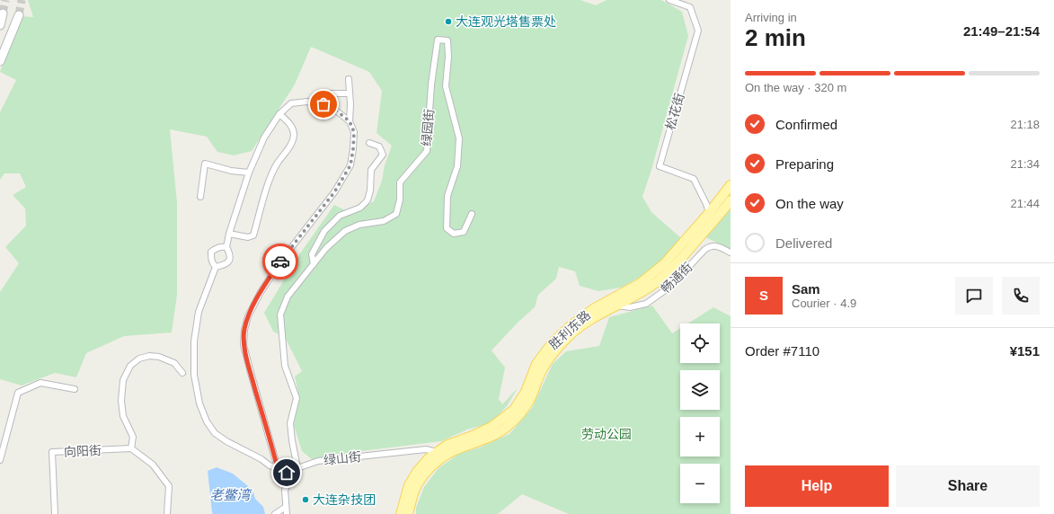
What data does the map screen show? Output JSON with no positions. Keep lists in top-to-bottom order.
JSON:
{
  "streets": {
    "main road": ["胜利东路"],
    "street": [
      "松花街",
      "绿园街",
      "畅通街",
      "向阳街",
      "绿山街"
    ]
  },
  "crossings": [
    ["松花街", "胜利东路"],
    ["绿园街", "绿山街"],
    ["胜利东路", "绿山街"]
  ],
  "water": ["老鳖湾"],
  "parks": ["劳动公园"],
  "places": ["大连观光塔售票处", "大连杂技团"],
  "page": {
    "heading": ["2 min", "Arriving in", "21:49–21:54"],
    "panel": [
      "Sam",
      "Courier · 4.9",
      "Order #7110",
      "¥151"
    ],
    "bar": "On the way · 320 m",
    "list": [
      ["Confirmed", "21:18"],
      ["Preparing", "21:34"],
      ["On the way", "21:44"],
      "Delivered"
    ],
    "round": "S",
    "map_buttons": ["+", "−"],
    "buttons": ["Help", "Share"]
  }
}
